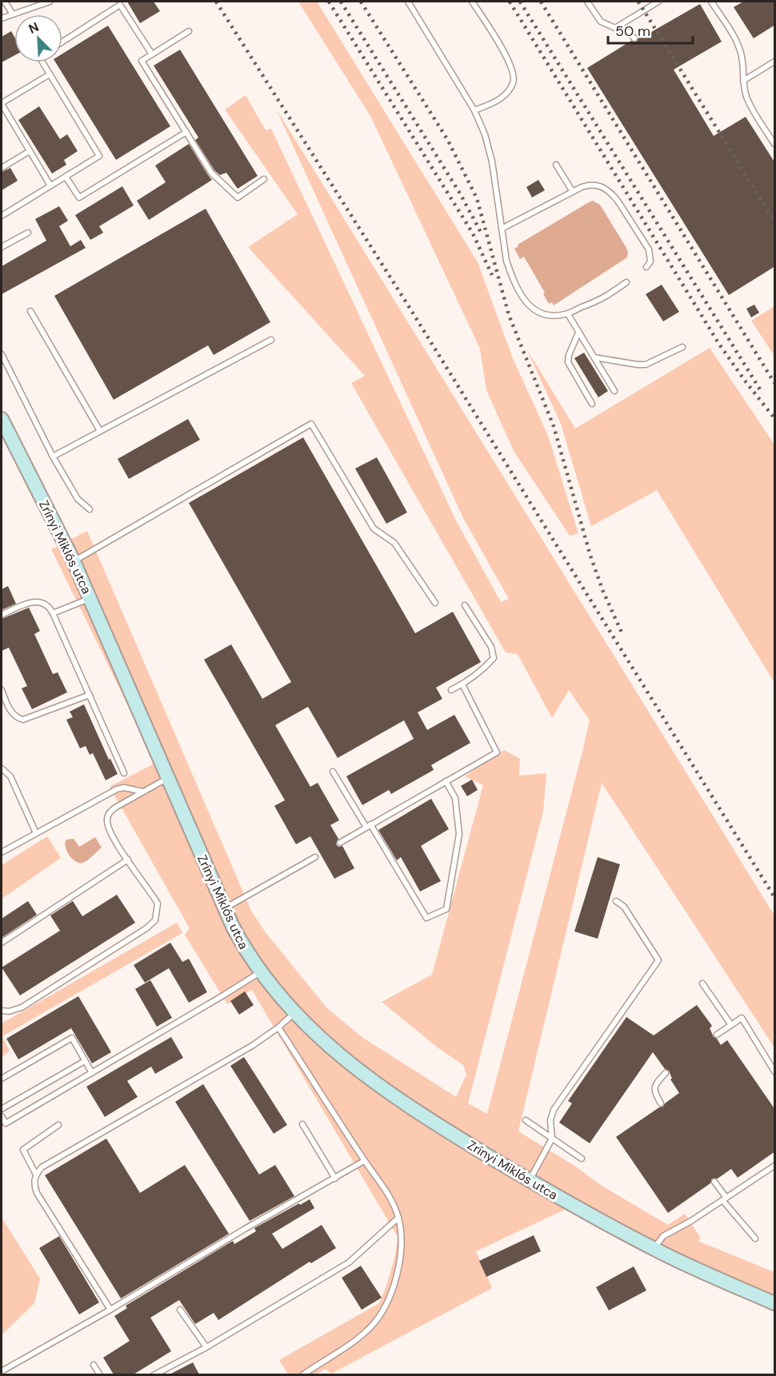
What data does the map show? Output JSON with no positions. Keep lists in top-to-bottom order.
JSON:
{
  "streets": {
    "main road": ["Zrínyi Miklós utca"]
  },
  "scale_bar": "50 m",
  "north": "top left"
}
